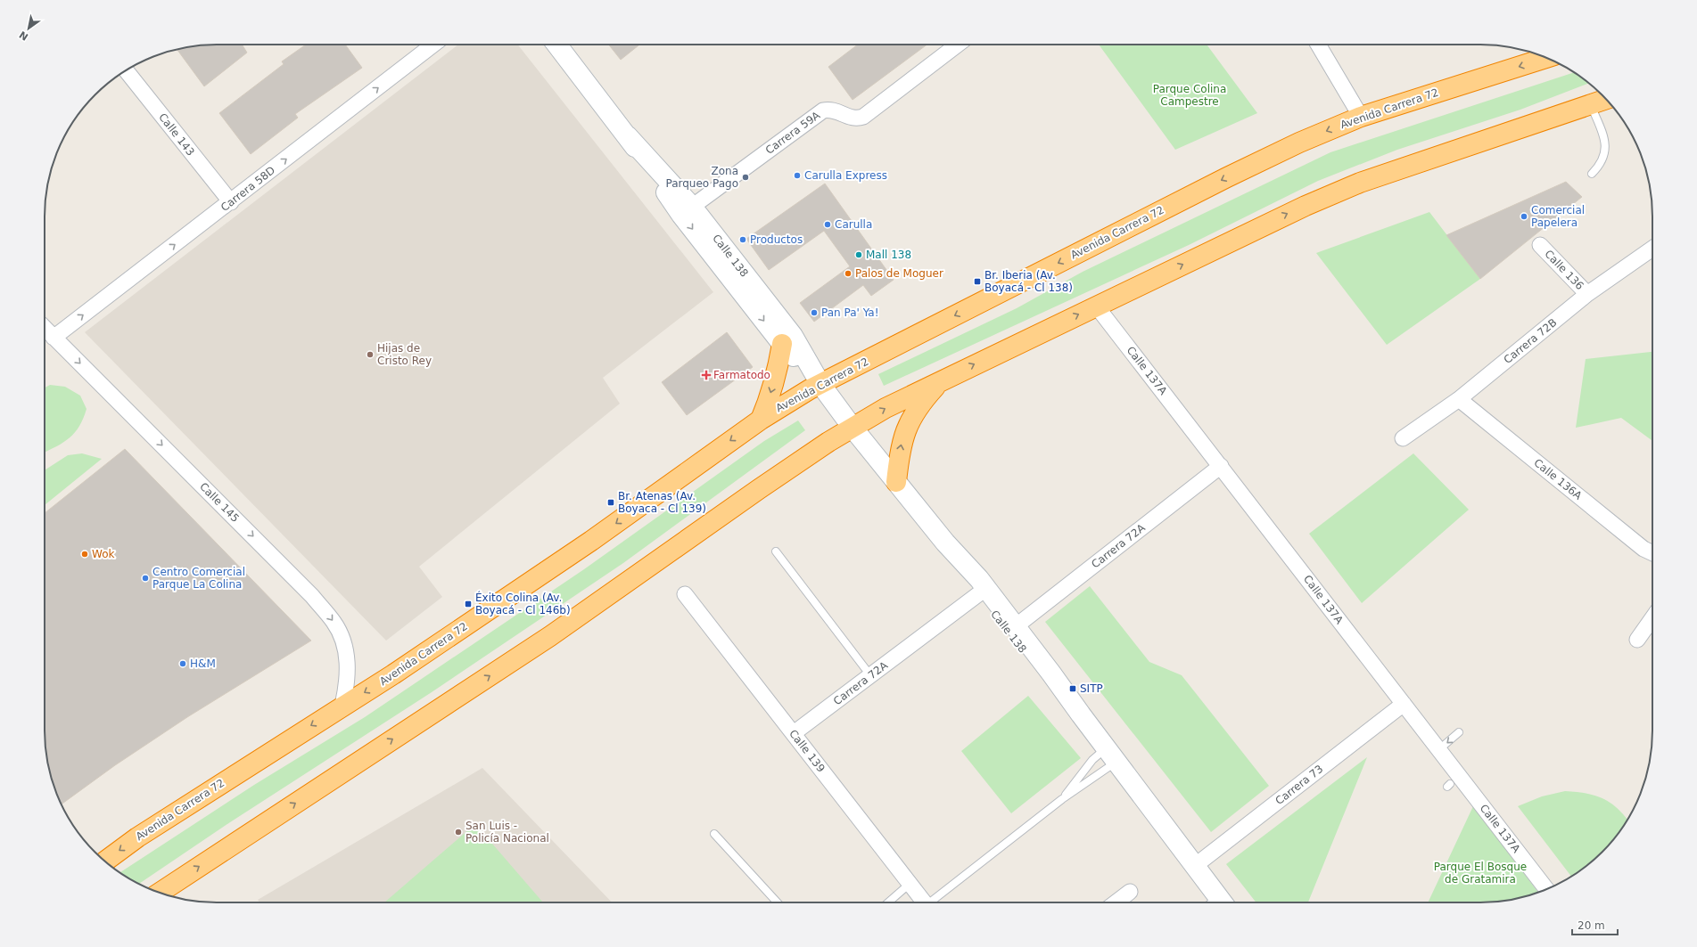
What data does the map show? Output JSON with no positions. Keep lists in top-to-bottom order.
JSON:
{
  "streets": {
    "highway": ["Avenida Carrera 72"],
    "main road": ["Calle 138"],
    "street": [
      "Carrera 59A",
      "Calle 143",
      "Carrera 58D",
      "Calle 136",
      "Carrera 72B",
      "Calle 137A",
      "Calle 136A",
      "Calle 145",
      "Carrera 72A",
      "Calle 139",
      "Carrera 73"
    ]
  },
  "crossings": [
    ["Avenida Carrera 72", "Calle 138"],
    ["Avenida Carrera 72", "Calle 145"],
    ["Carrera 59A", "Calle 138"],
    ["Calle 143", "Carrera 58D"],
    ["Carrera 58D", "Calle 145"],
    ["Calle 138", "Carrera 72A"],
    ["Calle 138", "Carrera 73"],
    ["Calle 136", "Carrera 72B"],
    ["Carrera 72B", "Calle 136A"],
    ["Calle 137A", "Carrera 72A"],
    ["Calle 137A", "Carrera 73"],
    ["Carrera 72A", "Calle 139"]
  ],
  "one_way": ["Carrera 58D", "Calle 145"],
  "parks": ["Parque Colina Campestre", "Parque El Bosque de Gratamira"],
  "places": {
    "other": [
      "Carulla Express",
      "Zona Parqueo Pago",
      "Comercial Papelera",
      "Carulla",
      "Productos",
      "Mall 138",
      "Palos de Moguer",
      "Pan Pa' Ya!",
      "Hijas de Cristo Rey",
      "Wok",
      "Centro Comercial Parque La Colina",
      "H&M",
      "San Luis - Policía Nacional"
    ],
    "transit": [
      "Br. Iberia (Av. Boyacá - Cl 138)",
      "Br. Atenas (Av. Boyaca - Cl 139)",
      "Éxito Colina (Av. Boyacá - Cl 146b)",
      "SITP"
    ],
    "health": ["Farmatodo"]
  },
  "scale_bar": "20 m",
  "north": "bottom left"
}
